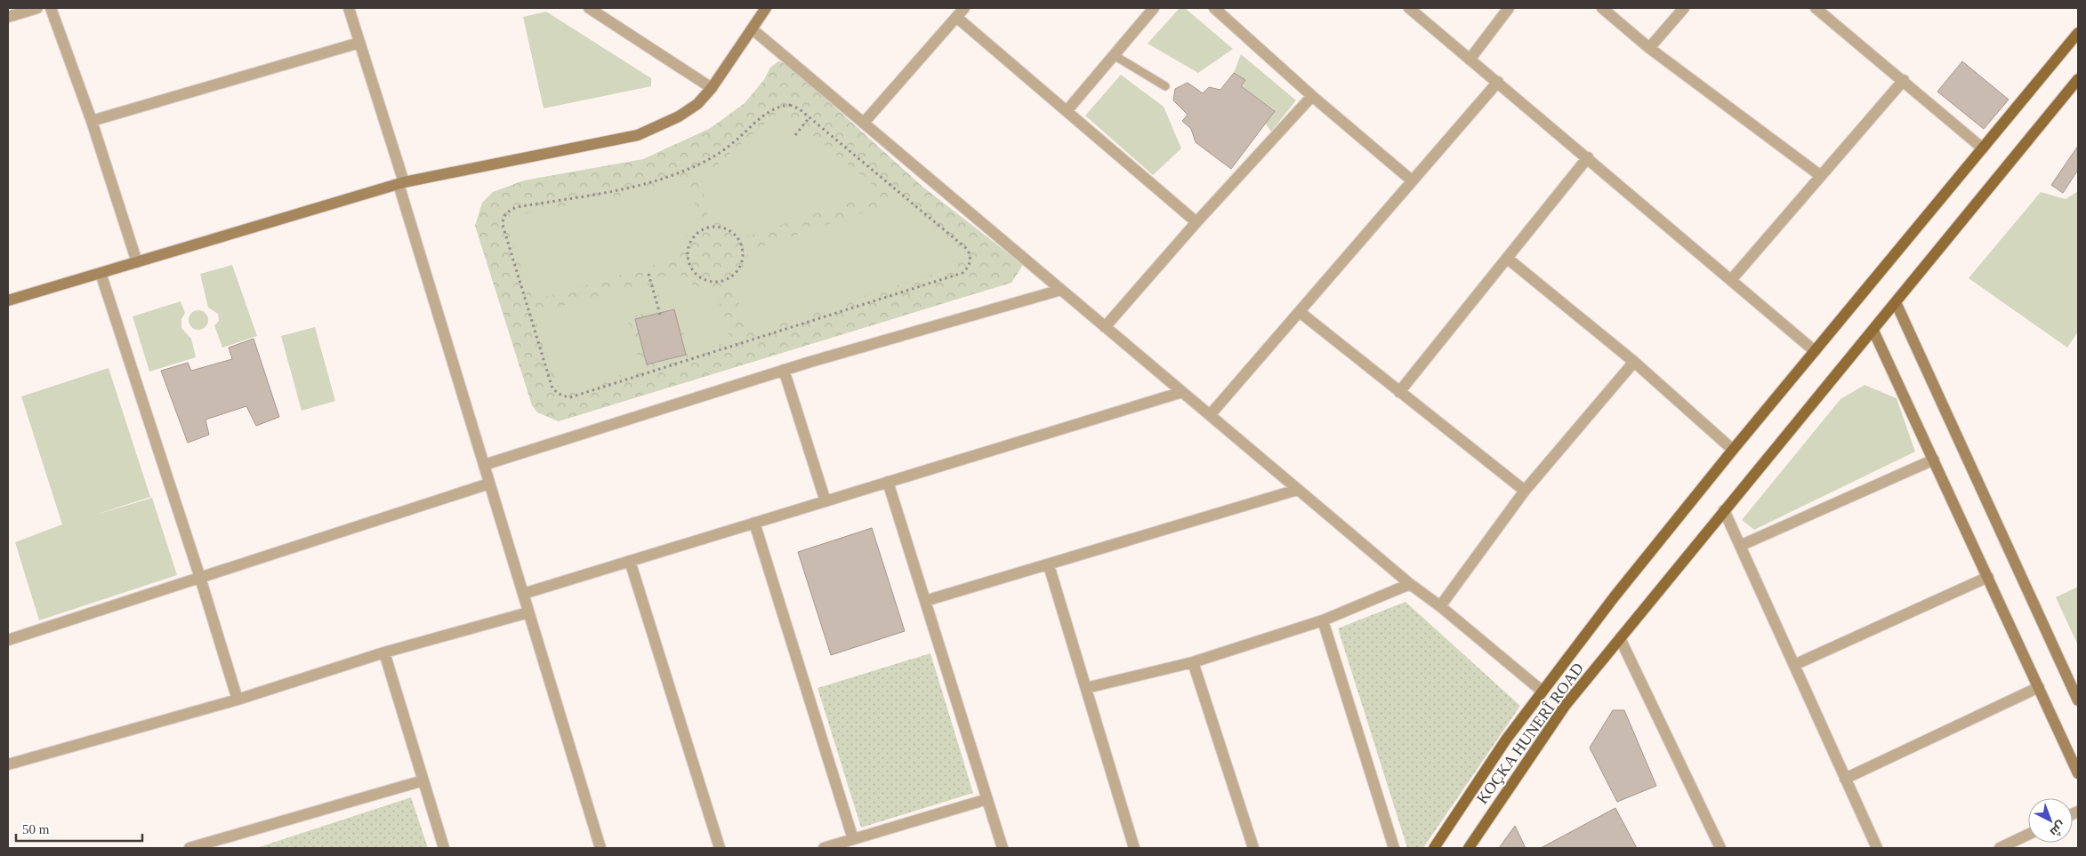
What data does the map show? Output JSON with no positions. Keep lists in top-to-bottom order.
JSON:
{
  "streets": {
    "main road": ["KOÇKA HUNERÎ ROAD"]
  },
  "scale_bar": "50 m",
  "north": "bottom right"
}
